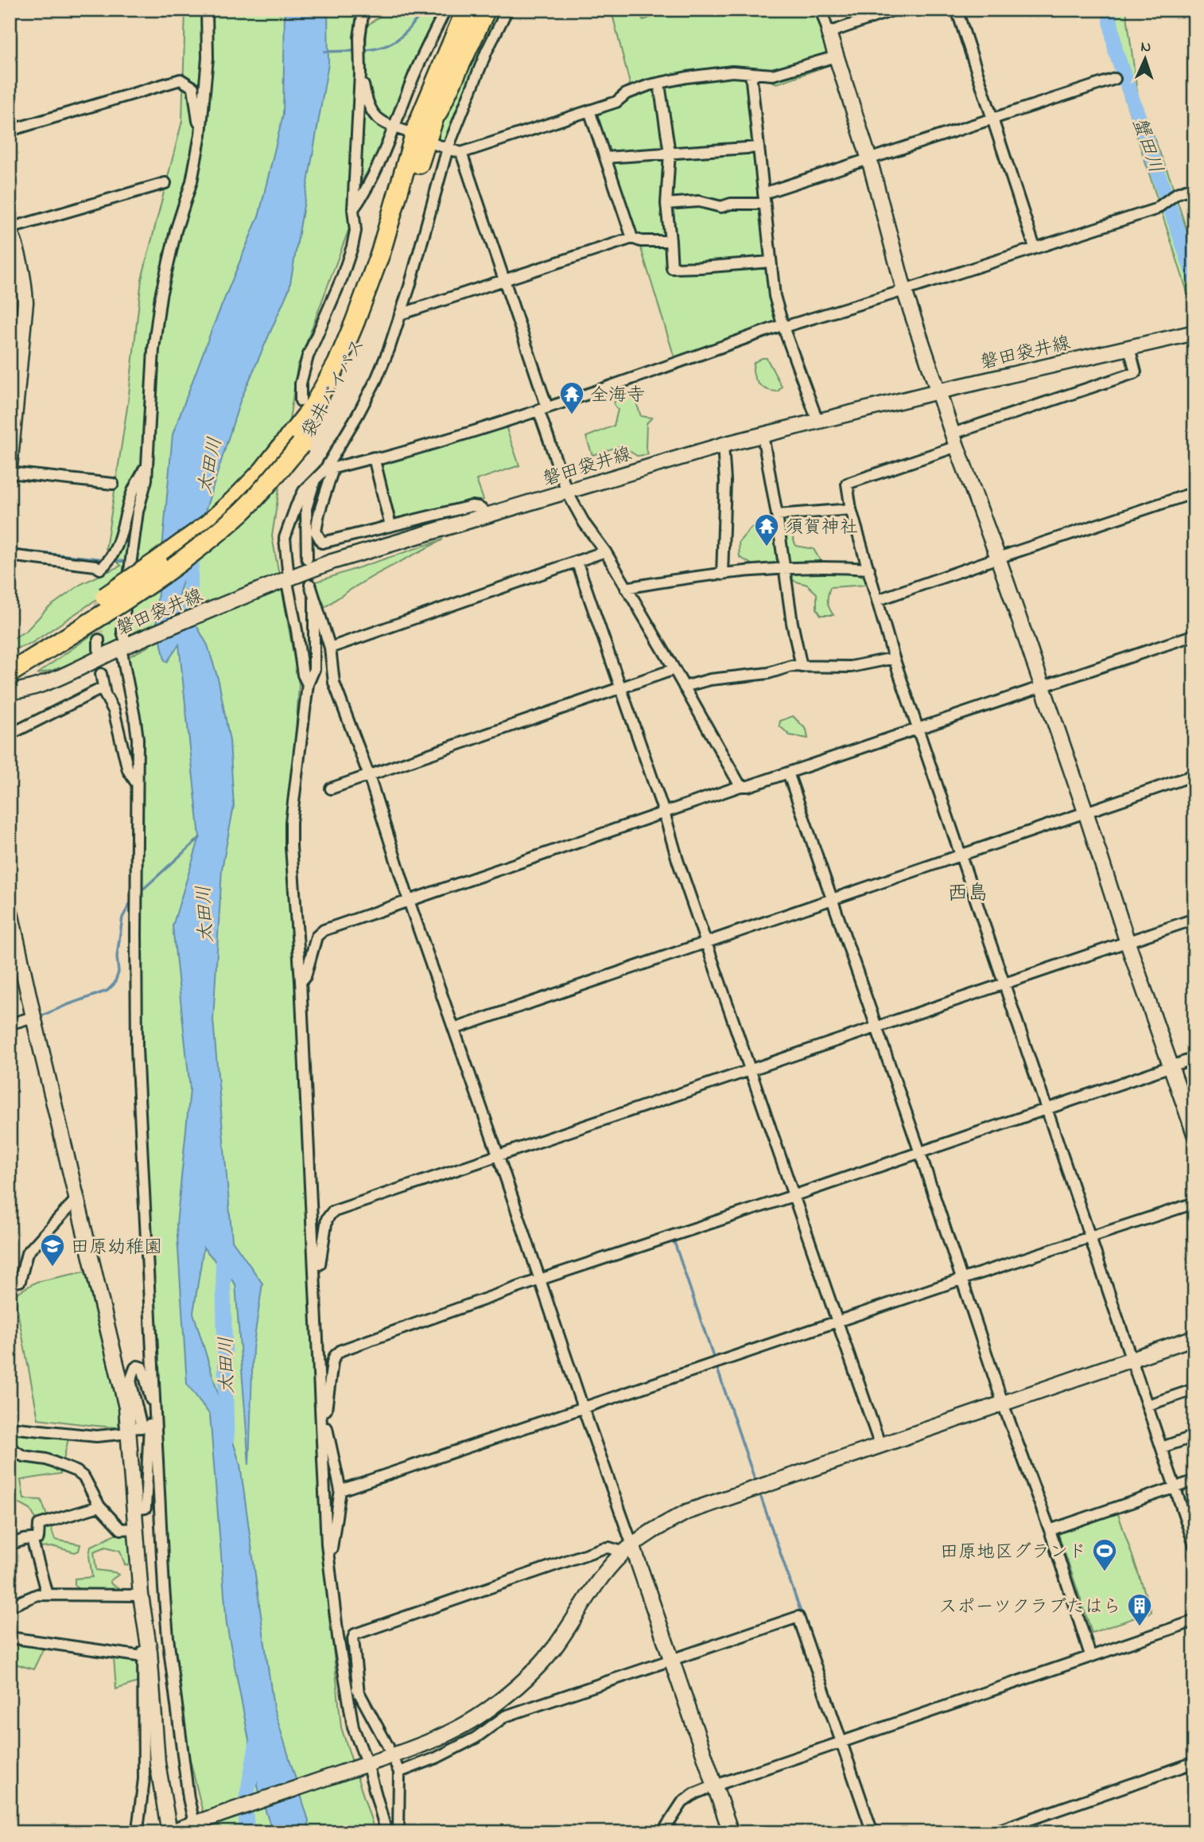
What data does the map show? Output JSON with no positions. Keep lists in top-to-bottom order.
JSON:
{
  "streets": {
    "highway": ["袋井バイパス"],
    "street": ["磐田袋井線"]
  },
  "districts": ["西島"],
  "water": ["蟹田川", "太田川"],
  "places": {
    "temple": ["全海寺", "須賀神社"],
    "school or university": ["田原幼稚園"],
    "sports": ["田原地区グランド"],
    "building": ["スポーツクラブたはら"]
  },
  "north": "top"
}
